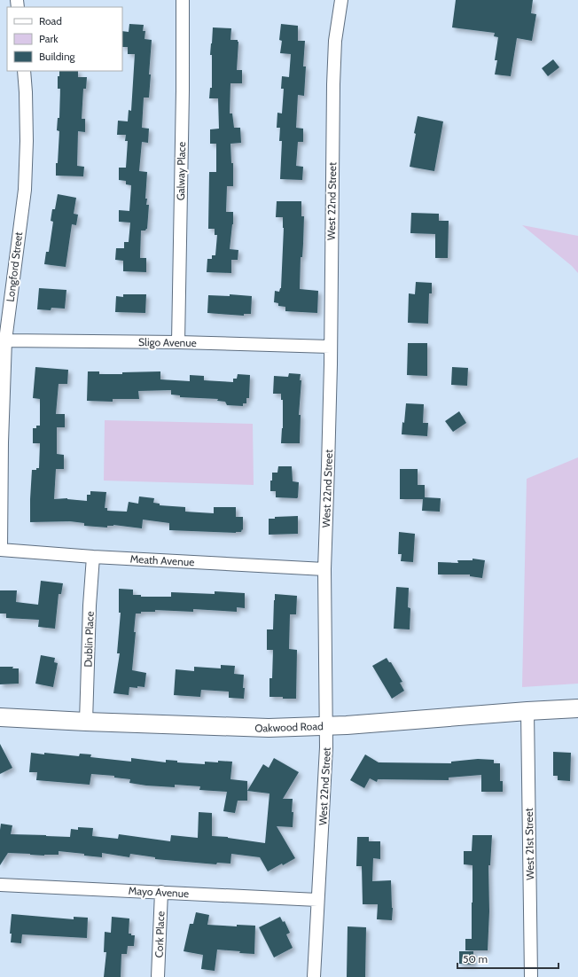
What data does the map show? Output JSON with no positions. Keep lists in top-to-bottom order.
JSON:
{
  "streets": {
    "main road": ["Oakwood Road"],
    "street": [
      "Galway Place",
      "West 22nd Street",
      "Longford Street",
      "Sligo Avenue",
      "Meath Avenue",
      "Dublin Place",
      "West 21st Street",
      "Mayo Avenue",
      "Cork Place"
    ]
  },
  "crossings": [
    ["Galway Place", "Sligo Avenue"],
    ["West 22nd Street", "Sligo Avenue"],
    ["West 22nd Street", "Meath Avenue"],
    ["West 22nd Street", "Oakwood Road"],
    ["West 22nd Street", "Mayo Avenue"],
    ["Longford Street", "Sligo Avenue"],
    ["Longford Street", "Meath Avenue"],
    ["Meath Avenue", "Dublin Place"],
    ["Dublin Place", "Oakwood Road"],
    ["Oakwood Road", "West 21st Street"],
    ["Mayo Avenue", "Cork Place"]
  ],
  "legend": ["Road", "Park", "Building"],
  "scale_bar": "50 m"
}
